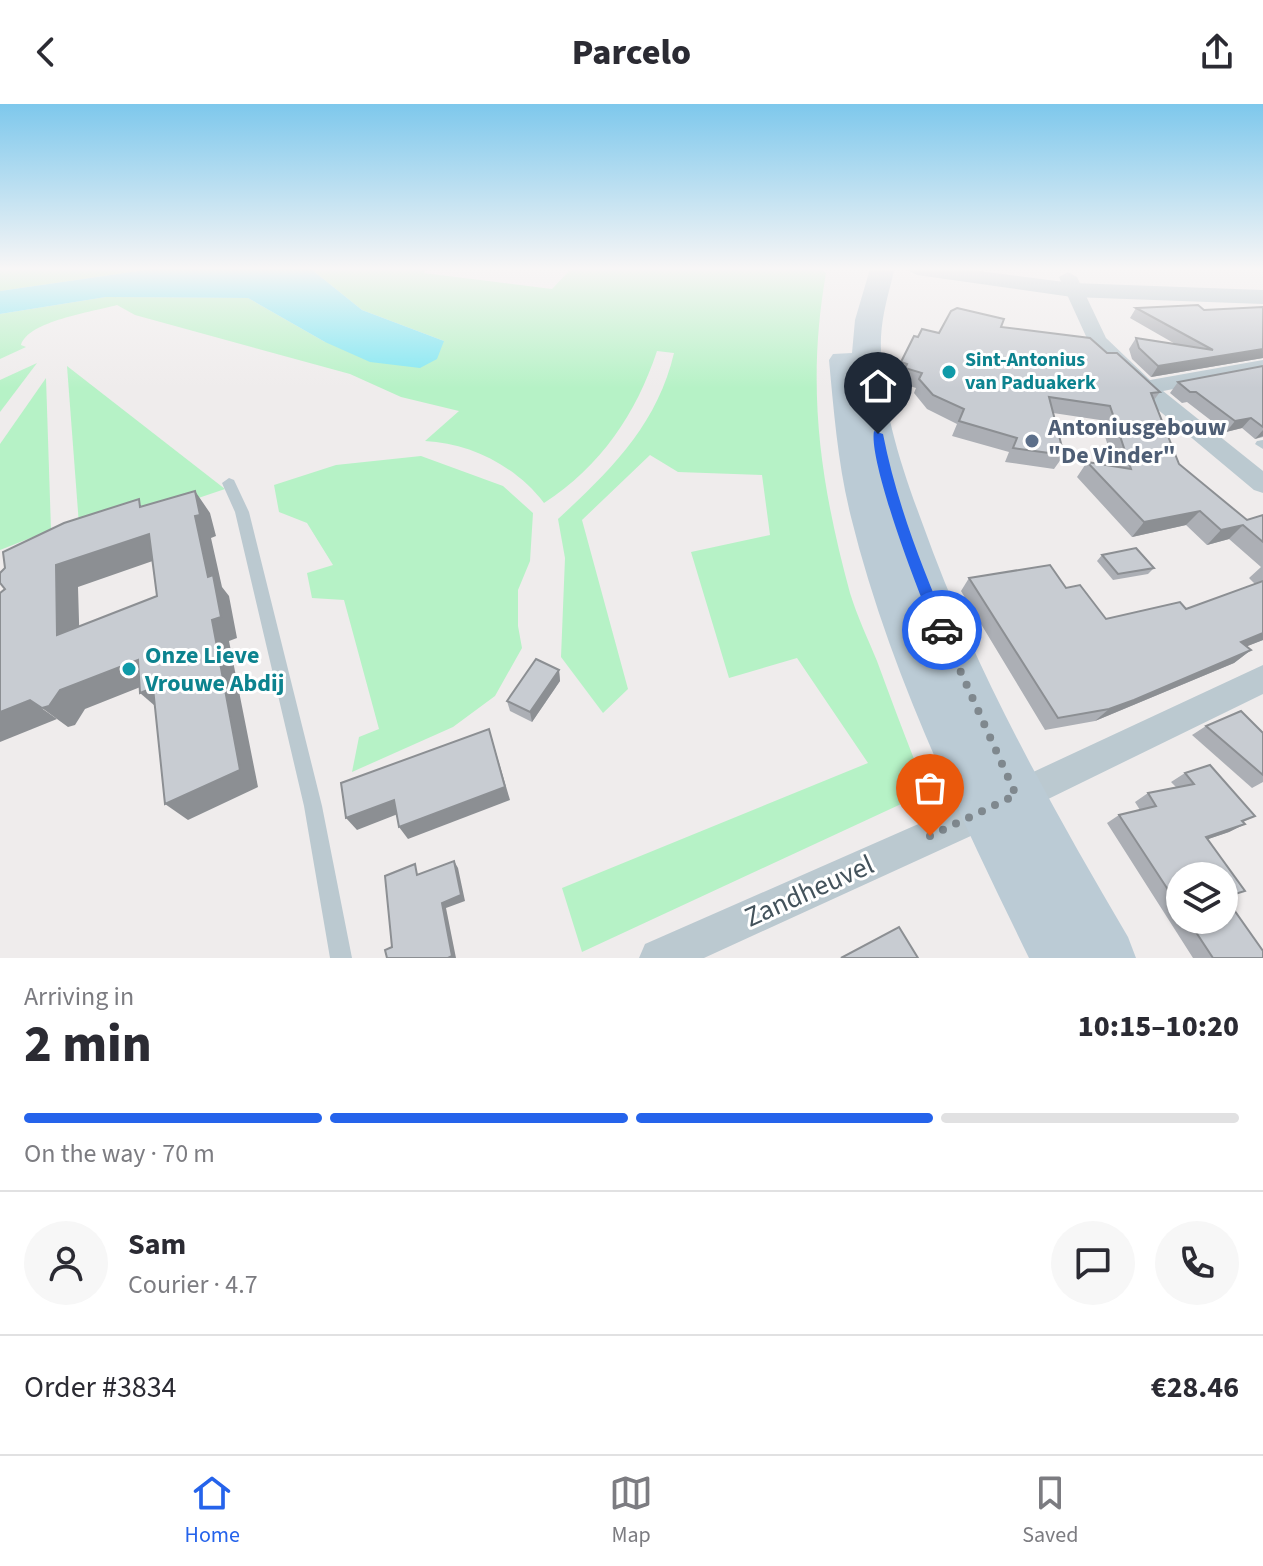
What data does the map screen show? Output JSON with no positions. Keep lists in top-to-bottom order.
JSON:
{
  "streets": {
    "street": ["Zandheuvel"]
  },
  "places": ["Sint-Antonius van Paduakerk", "Antoniusgebouw \"De Vinder\"", "Onze Lieve Vrouwe Abdij"],
  "page": {
    "header": "Parcelo",
    "heading": ["2 min", "Arriving in", "10:15–10:20"],
    "panel": [
      "Sam",
      "Courier · 4.7",
      "Order #3834",
      "€28.46"
    ],
    "bar": "On the way · 70 m",
    "tabs": ["Home", "Map", "Saved"]
  }
}
